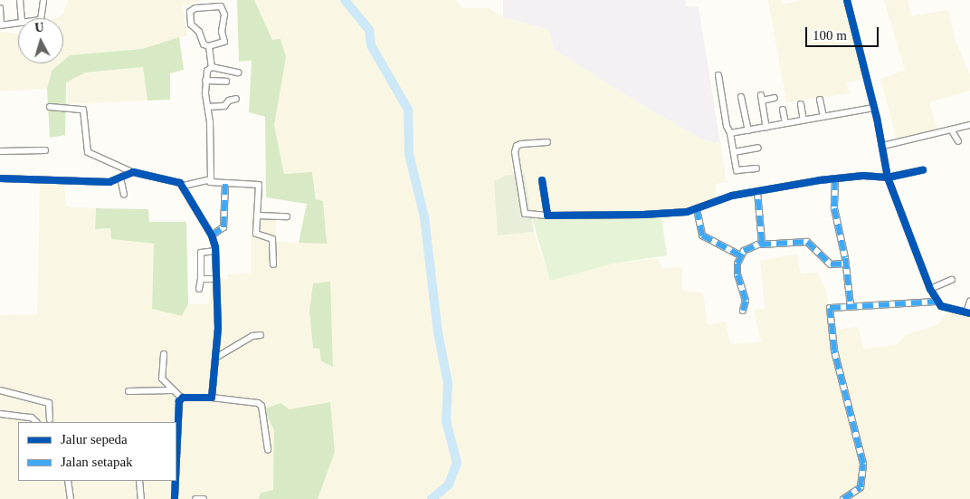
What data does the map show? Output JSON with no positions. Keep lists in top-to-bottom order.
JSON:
{
  "legend": ["Jalur sepeda", "Jalan setapak"],
  "scale_bar": "100 m",
  "north": "top"
}
